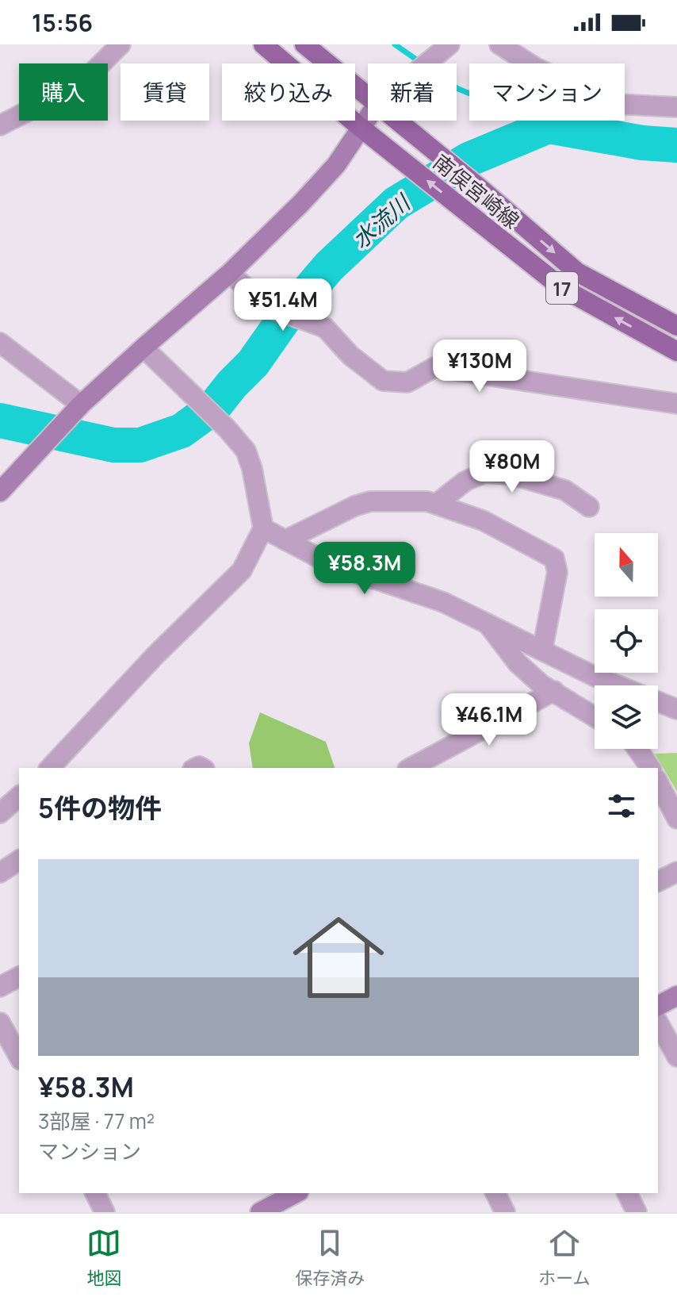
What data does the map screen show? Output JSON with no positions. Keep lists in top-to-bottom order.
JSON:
{
  "streets": {
    "main road": ["南俣宮崎線", "17"]
  },
  "water": ["水流川"],
  "north": "top",
  "page": {
    "status": "15:56",
    "chip": [
      "購入",
      "賃貸",
      "絞り込み",
      "新着",
      "マンション"
    ],
    "price": [
      "¥51.4M",
      "¥130M",
      "¥80M",
      "¥58.3M",
      "¥46.1M"
    ],
    "heading": "5件の物件",
    "list": [
      {
        "name": "¥58.3M",
        "note": "3部屋 · 77 m² · マンション"
      }
    ],
    "tabs": ["地図", "保存済み", "ホーム"]
  }
}
